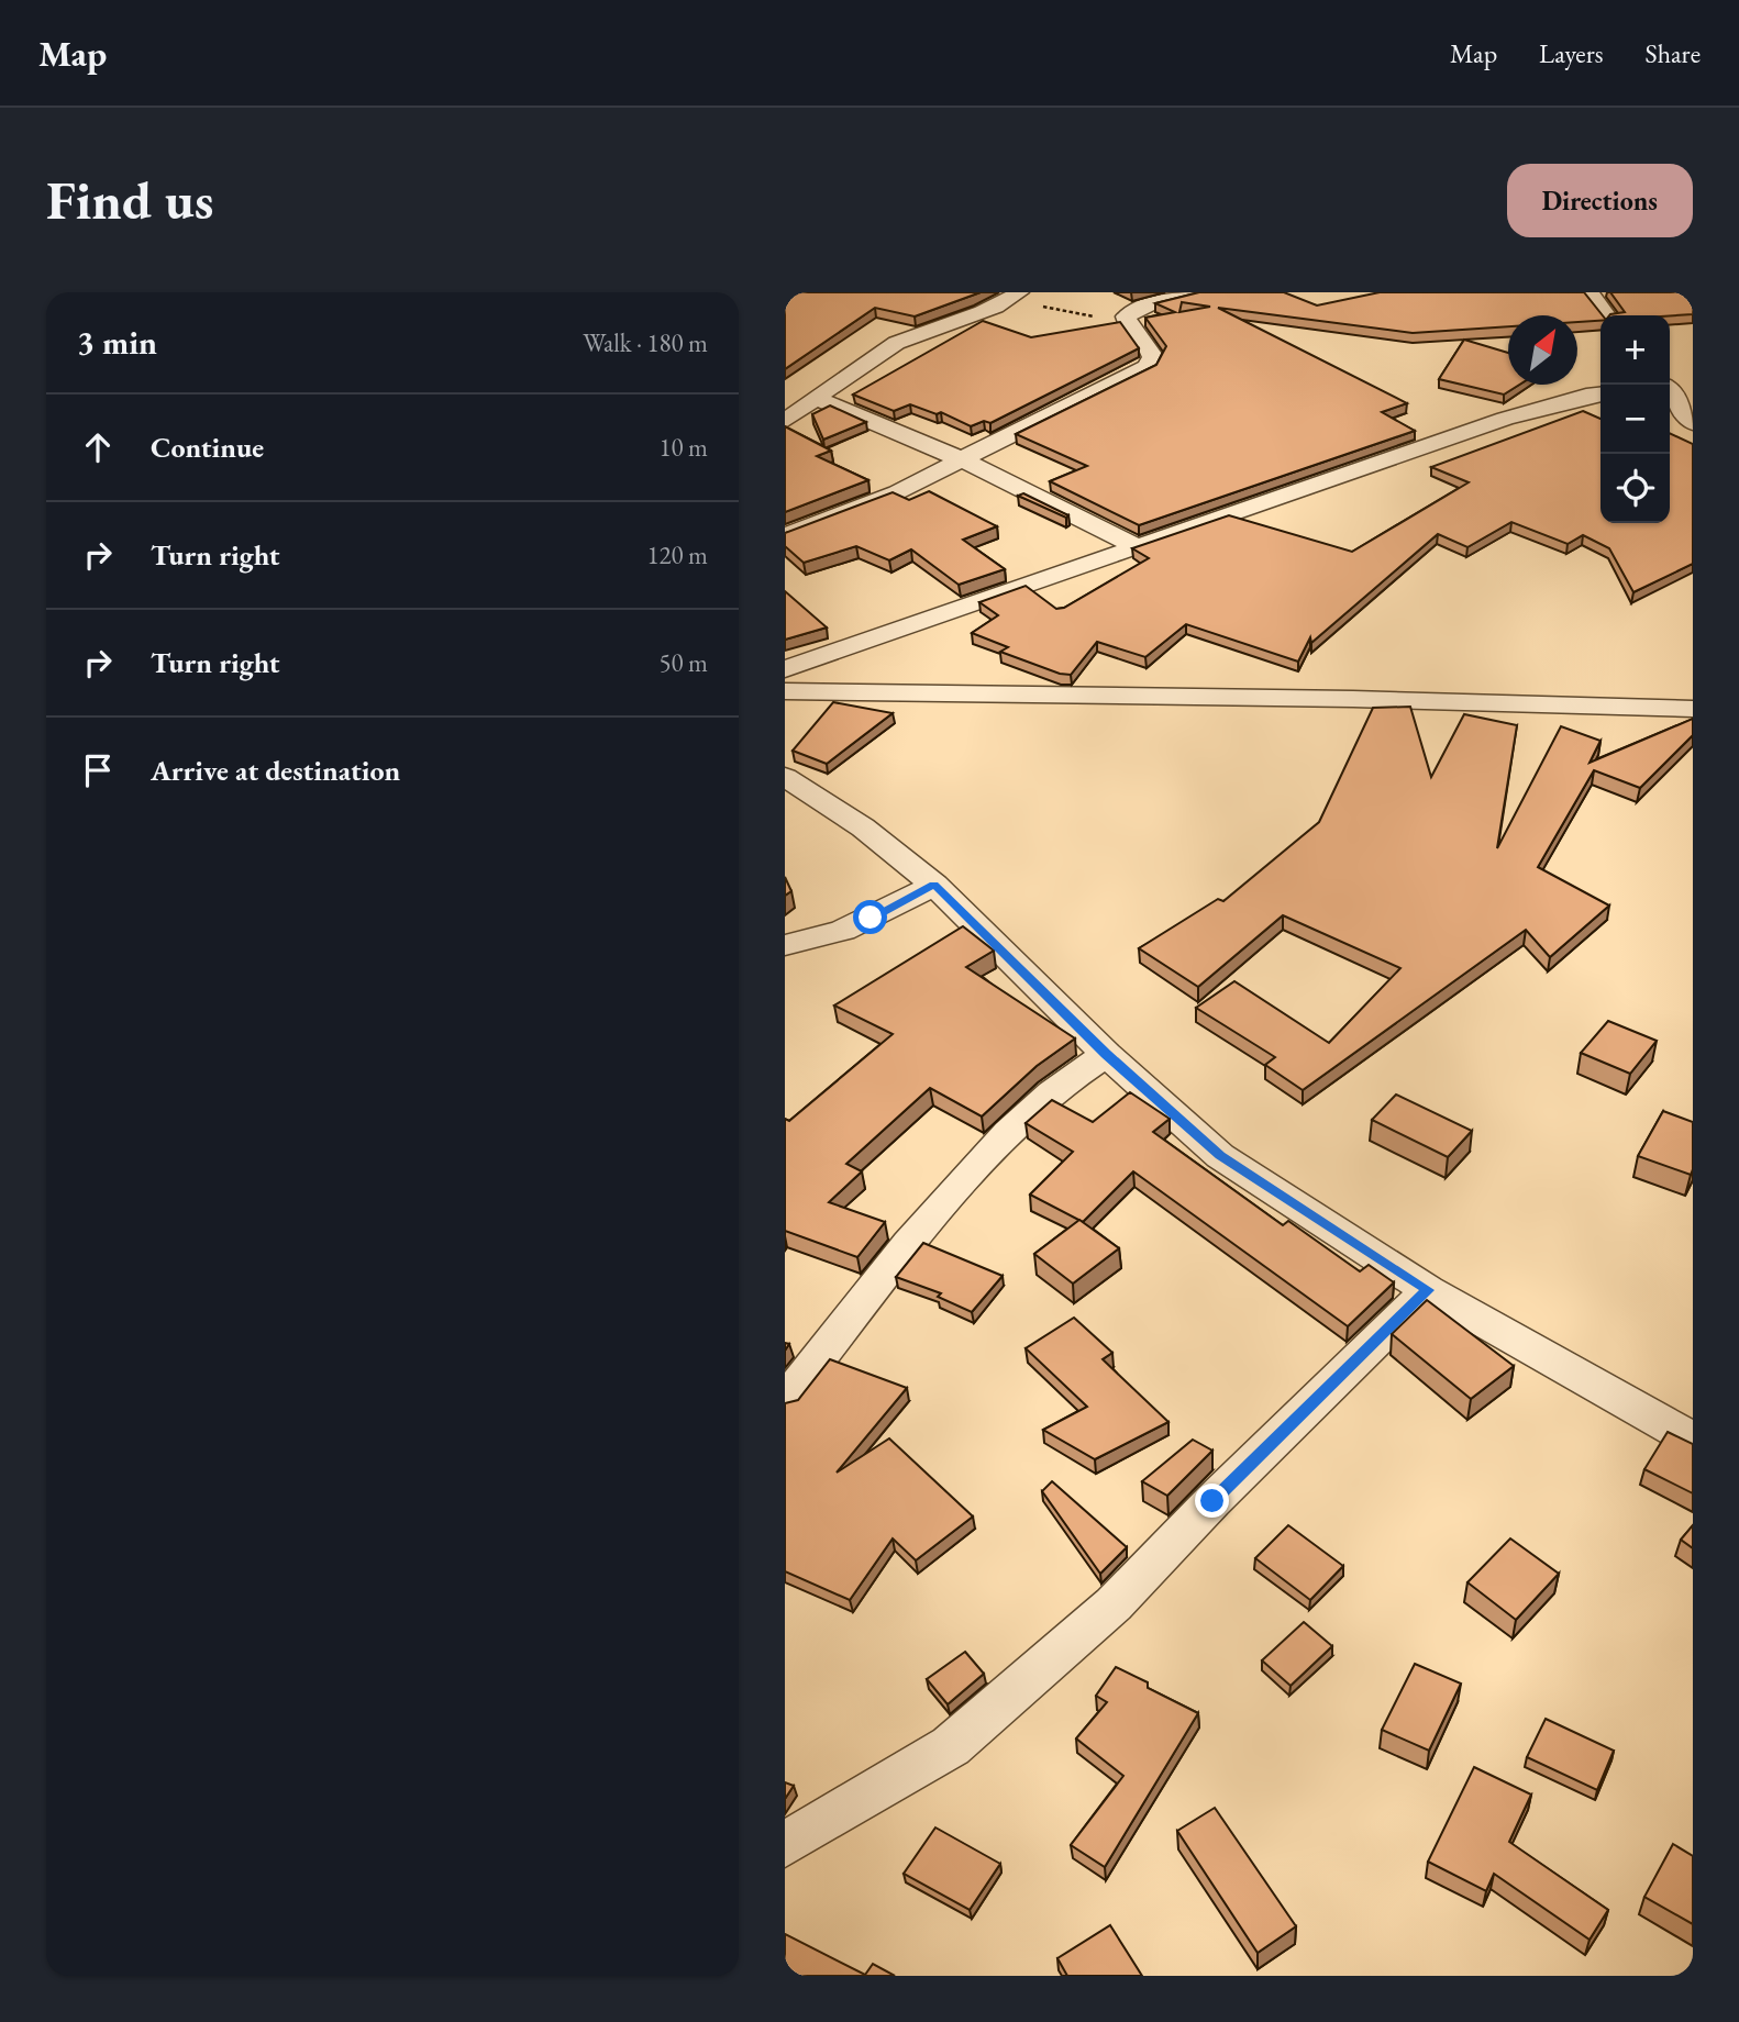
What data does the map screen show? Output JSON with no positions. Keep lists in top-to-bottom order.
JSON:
{
  "north": "top right",
  "page": {
    "header": "Map",
    "nav": ["Map", "Layers", "Share"],
    "buttons": "Directions",
    "title": "Find us",
    "heading": ["3 min", "Walk · 180 m"],
    "map_buttons": ["+", "−"],
    "list": [
      ["Continue", "10 m"],
      ["Turn right", "120 m"],
      ["Turn right", "50 m"],
      "Arrive at destination"
    ]
  }
}
